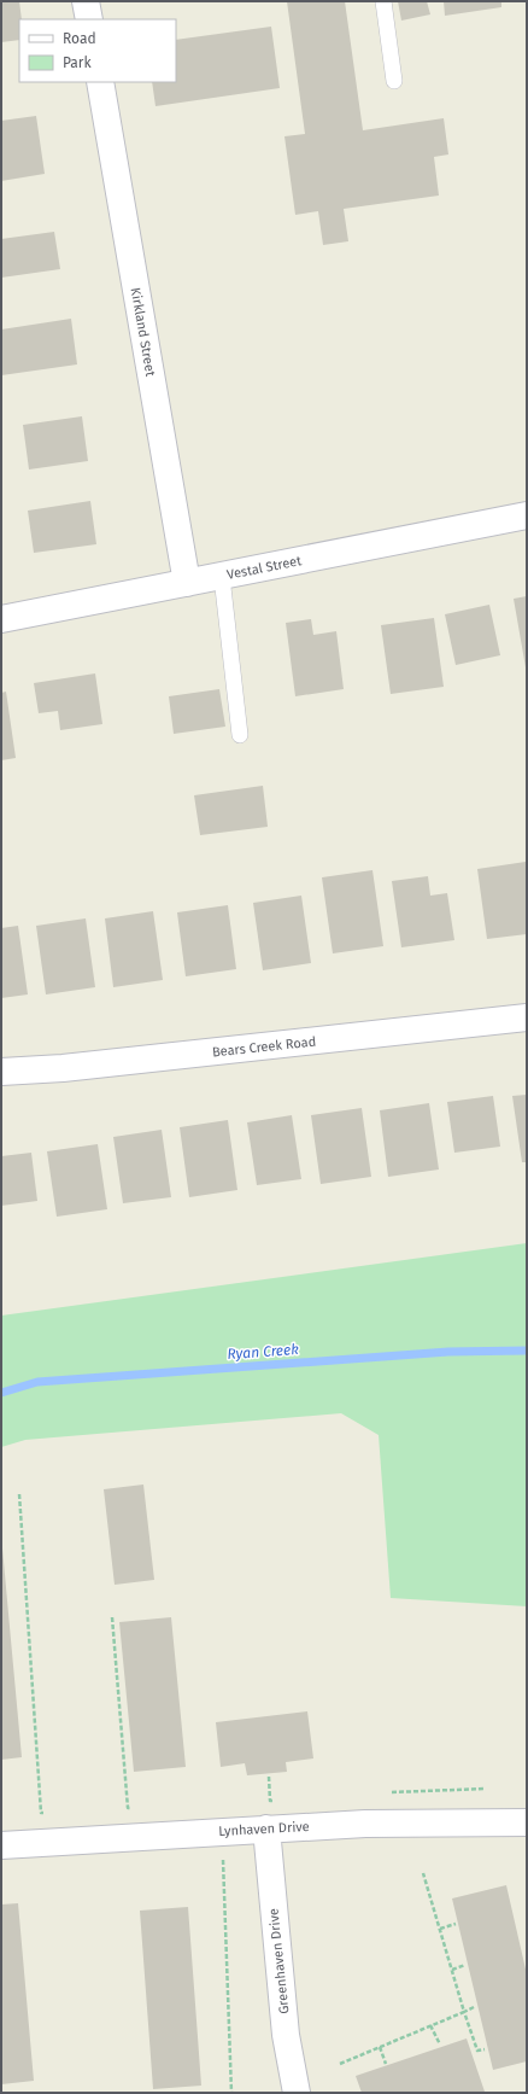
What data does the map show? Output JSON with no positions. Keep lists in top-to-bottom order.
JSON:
{
  "streets": {
    "street": [
      "Kirkland Street",
      "Vestal Street",
      "Bears Creek Road",
      "Lynhaven Drive",
      "Greenhaven Drive"
    ]
  },
  "crossings": [
    ["Kirkland Street", "Vestal Street"],
    ["Lynhaven Drive", "Greenhaven Drive"]
  ],
  "water": ["Ryan Creek"],
  "legend": ["Road", "Park"]
}
